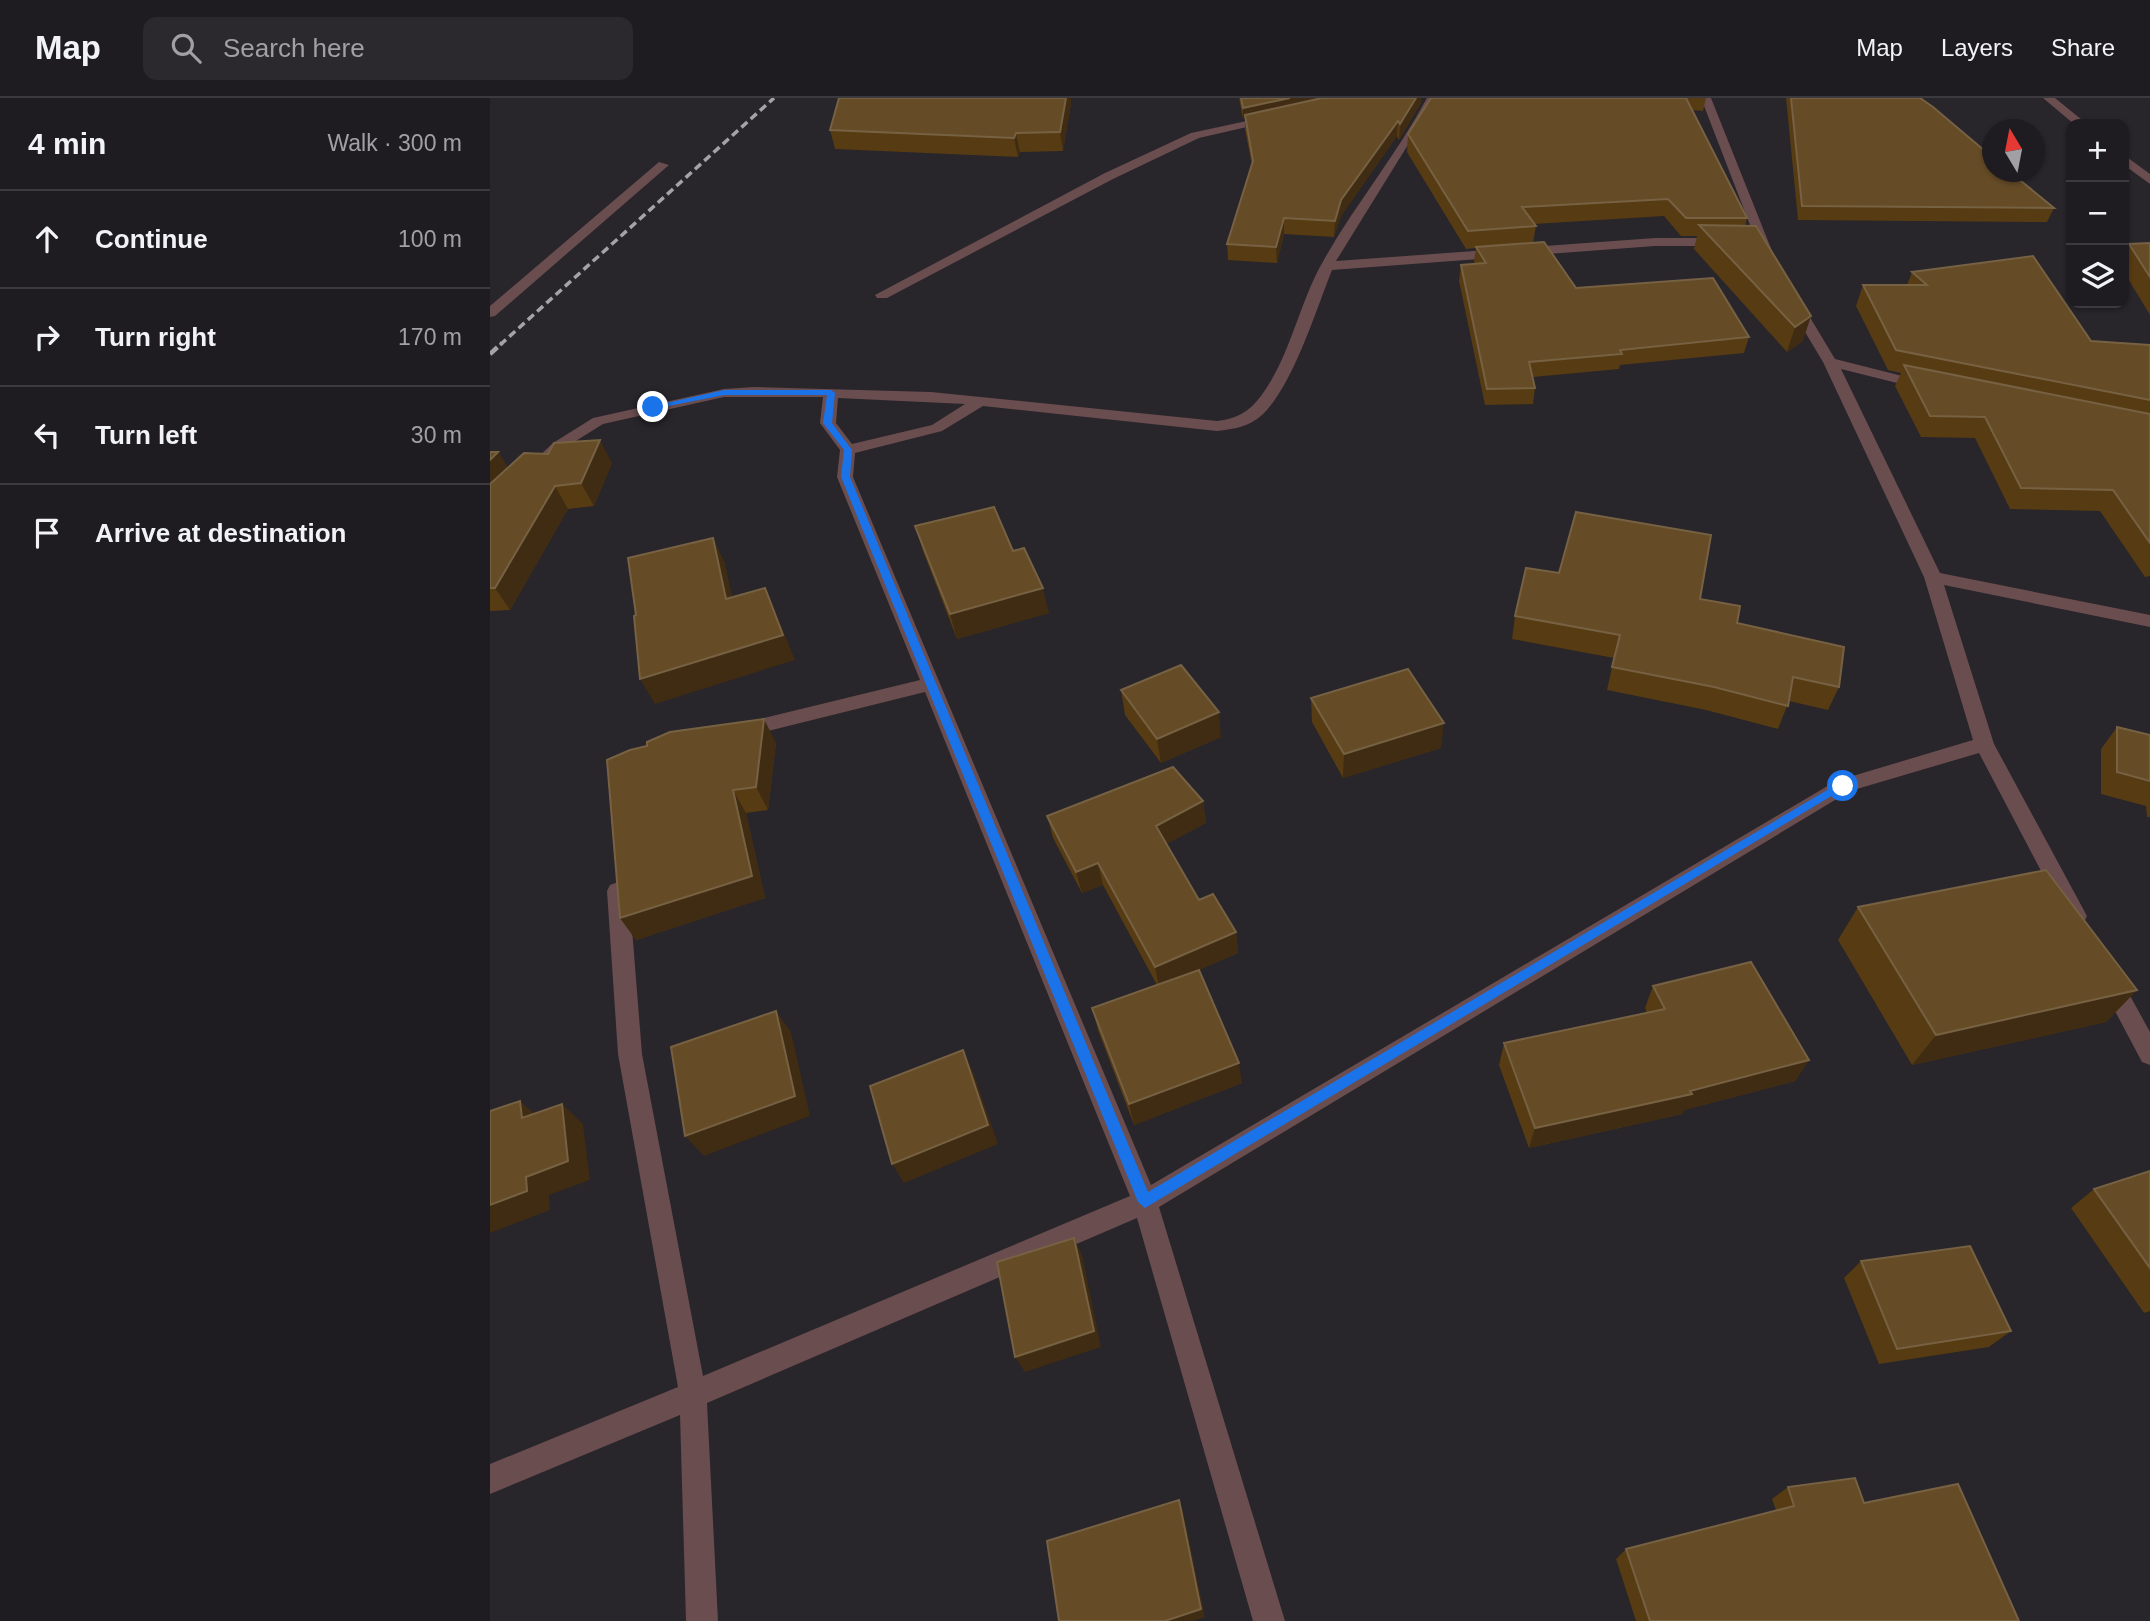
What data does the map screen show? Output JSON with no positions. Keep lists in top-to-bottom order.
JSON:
{
  "north": "top",
  "page": {
    "header": "Map",
    "search": "Search here",
    "nav": ["Map", "Layers", "Share"],
    "heading": ["4 min", "Walk · 300 m"],
    "map_buttons": ["+", "−"],
    "list": [
      ["Continue", "100 m"],
      ["Turn right", "170 m"],
      ["Turn left", "30 m"],
      "Arrive at destination"
    ]
  }
}
